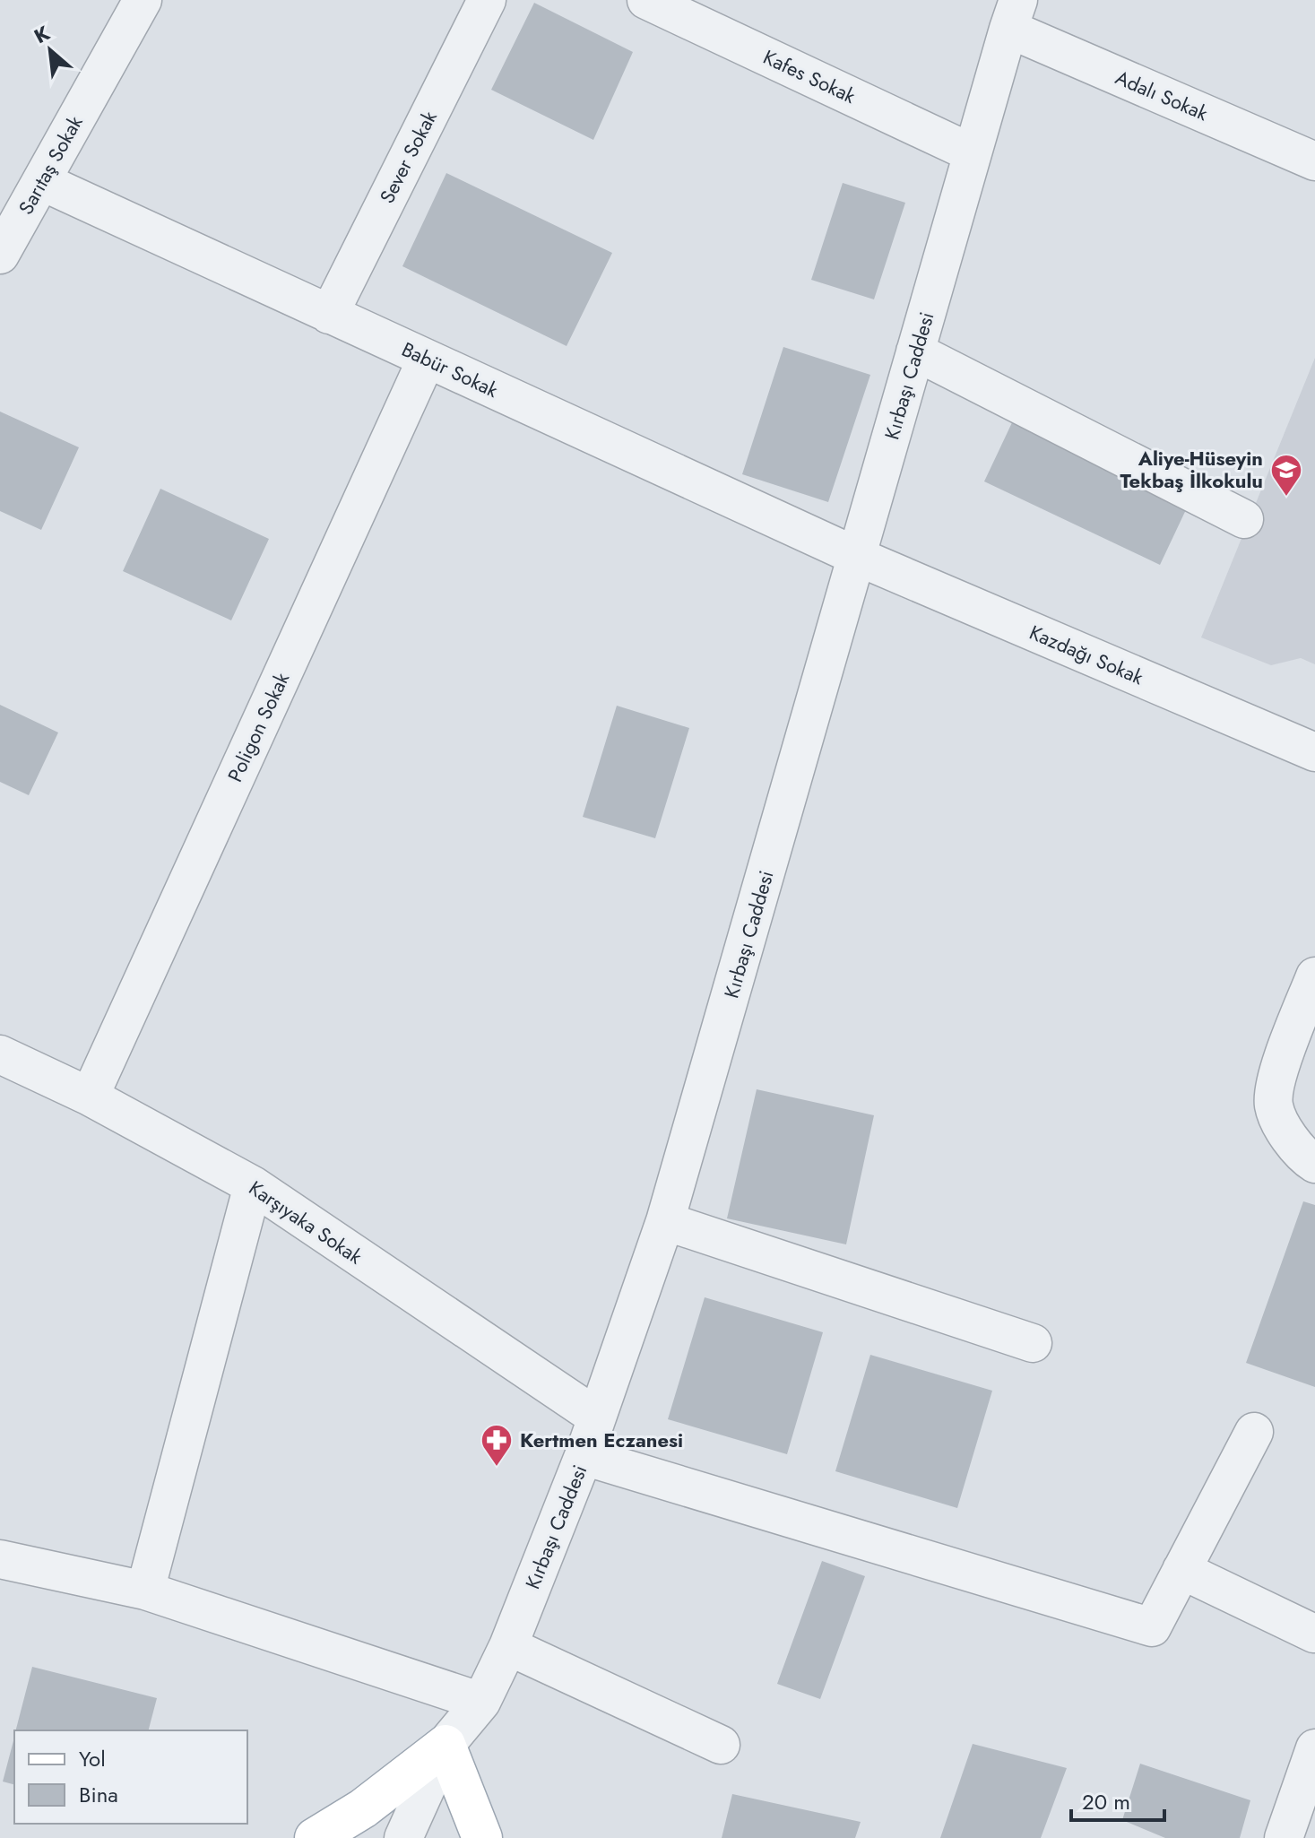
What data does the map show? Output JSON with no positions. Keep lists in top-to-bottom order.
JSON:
{
  "streets": {
    "street": [
      "Kafes Sokak",
      "Adalı Sokak",
      "Sever Sokak",
      "Sarıtaş Sokak",
      "Babür Sokak",
      "Kırbaşı Caddesi",
      "Kazdağı Sokak",
      "Poligon Sokak",
      "Karşıyaka Sokak"
    ]
  },
  "crossings": [
    ["Kafes Sokak", "Kırbaşı Caddesi"],
    ["Adalı Sokak", "Kırbaşı Caddesi"],
    ["Sever Sokak", "Babür Sokak"],
    ["Sarıtaş Sokak", "Babür Sokak"],
    ["Babür Sokak", "Kırbaşı Caddesi"],
    ["Babür Sokak", "Kazdağı Sokak"],
    ["Babür Sokak", "Poligon Sokak"],
    ["Kırbaşı Caddesi", "Kazdağı Sokak"],
    ["Kırbaşı Caddesi", "Karşıyaka Sokak"],
    ["Poligon Sokak", "Karşıyaka Sokak"]
  ],
  "places": {
    "school or university": ["Aliye-Hüseyin Tekbaş İlkokulu"],
    "pharmacy": ["Kertmen Eczanesi"]
  },
  "legend": ["Yol", "Bina"],
  "scale_bar": "20 m",
  "north": "top left"
}
